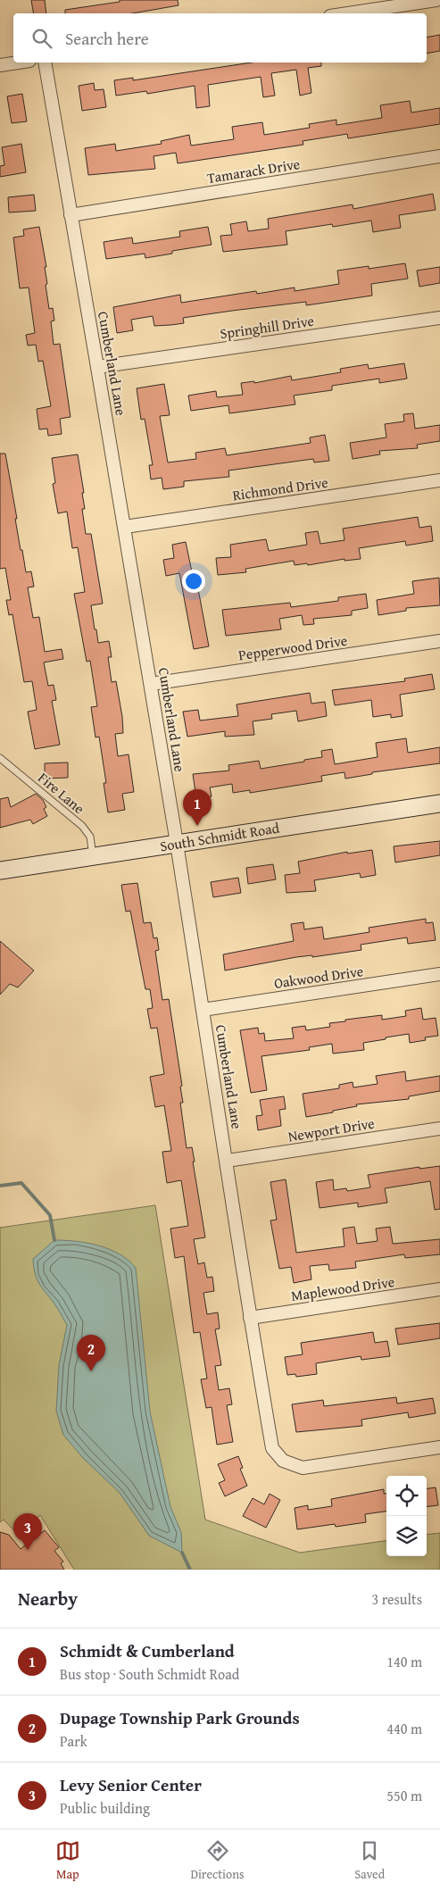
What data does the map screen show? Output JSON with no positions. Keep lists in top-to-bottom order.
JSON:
{
  "streets": {
    "street": [
      "Tamarack Drive",
      "Springhill Drive",
      "Cumberland Lane",
      "Richmond Drive",
      "Pepperwood Drive",
      "South Schmidt Road",
      "Oakwood Drive",
      "Newport Drive",
      "Maplewood Drive"
    ],
    "lane": ["Fire Lane"]
  },
  "crossings": [
    ["Tamarack Drive", "Cumberland Lane"],
    ["Springhill Drive", "Cumberland Lane"],
    ["Cumberland Lane", "Richmond Drive"],
    ["Cumberland Lane", "Pepperwood Drive"],
    ["Cumberland Lane", "South Schmidt Road"],
    ["Cumberland Lane", "Oakwood Drive"],
    ["Cumberland Lane", "Newport Drive"],
    ["Cumberland Lane", "Maplewood Drive"],
    ["Fire Lane", "South Schmidt Road"]
  ],
  "page": {
    "search": "Search here",
    "pins": ["1", "2", "3"],
    "heading": ["Nearby", "3 results"],
    "list": [
      {
        "mark": "1",
        "name": "Schmidt & Cumberland",
        "note": "Bus stop · South Schmidt Road",
        "value": "140 m"
      },
      {
        "mark": "2",
        "name": "Dupage Township Park Grounds",
        "note": "Park",
        "value": "440 m"
      },
      {
        "mark": "3",
        "name": "Levy Senior Center",
        "note": "Public building",
        "value": "550 m"
      }
    ],
    "nav": ["Map", "Directions", "Saved"]
  }
}
